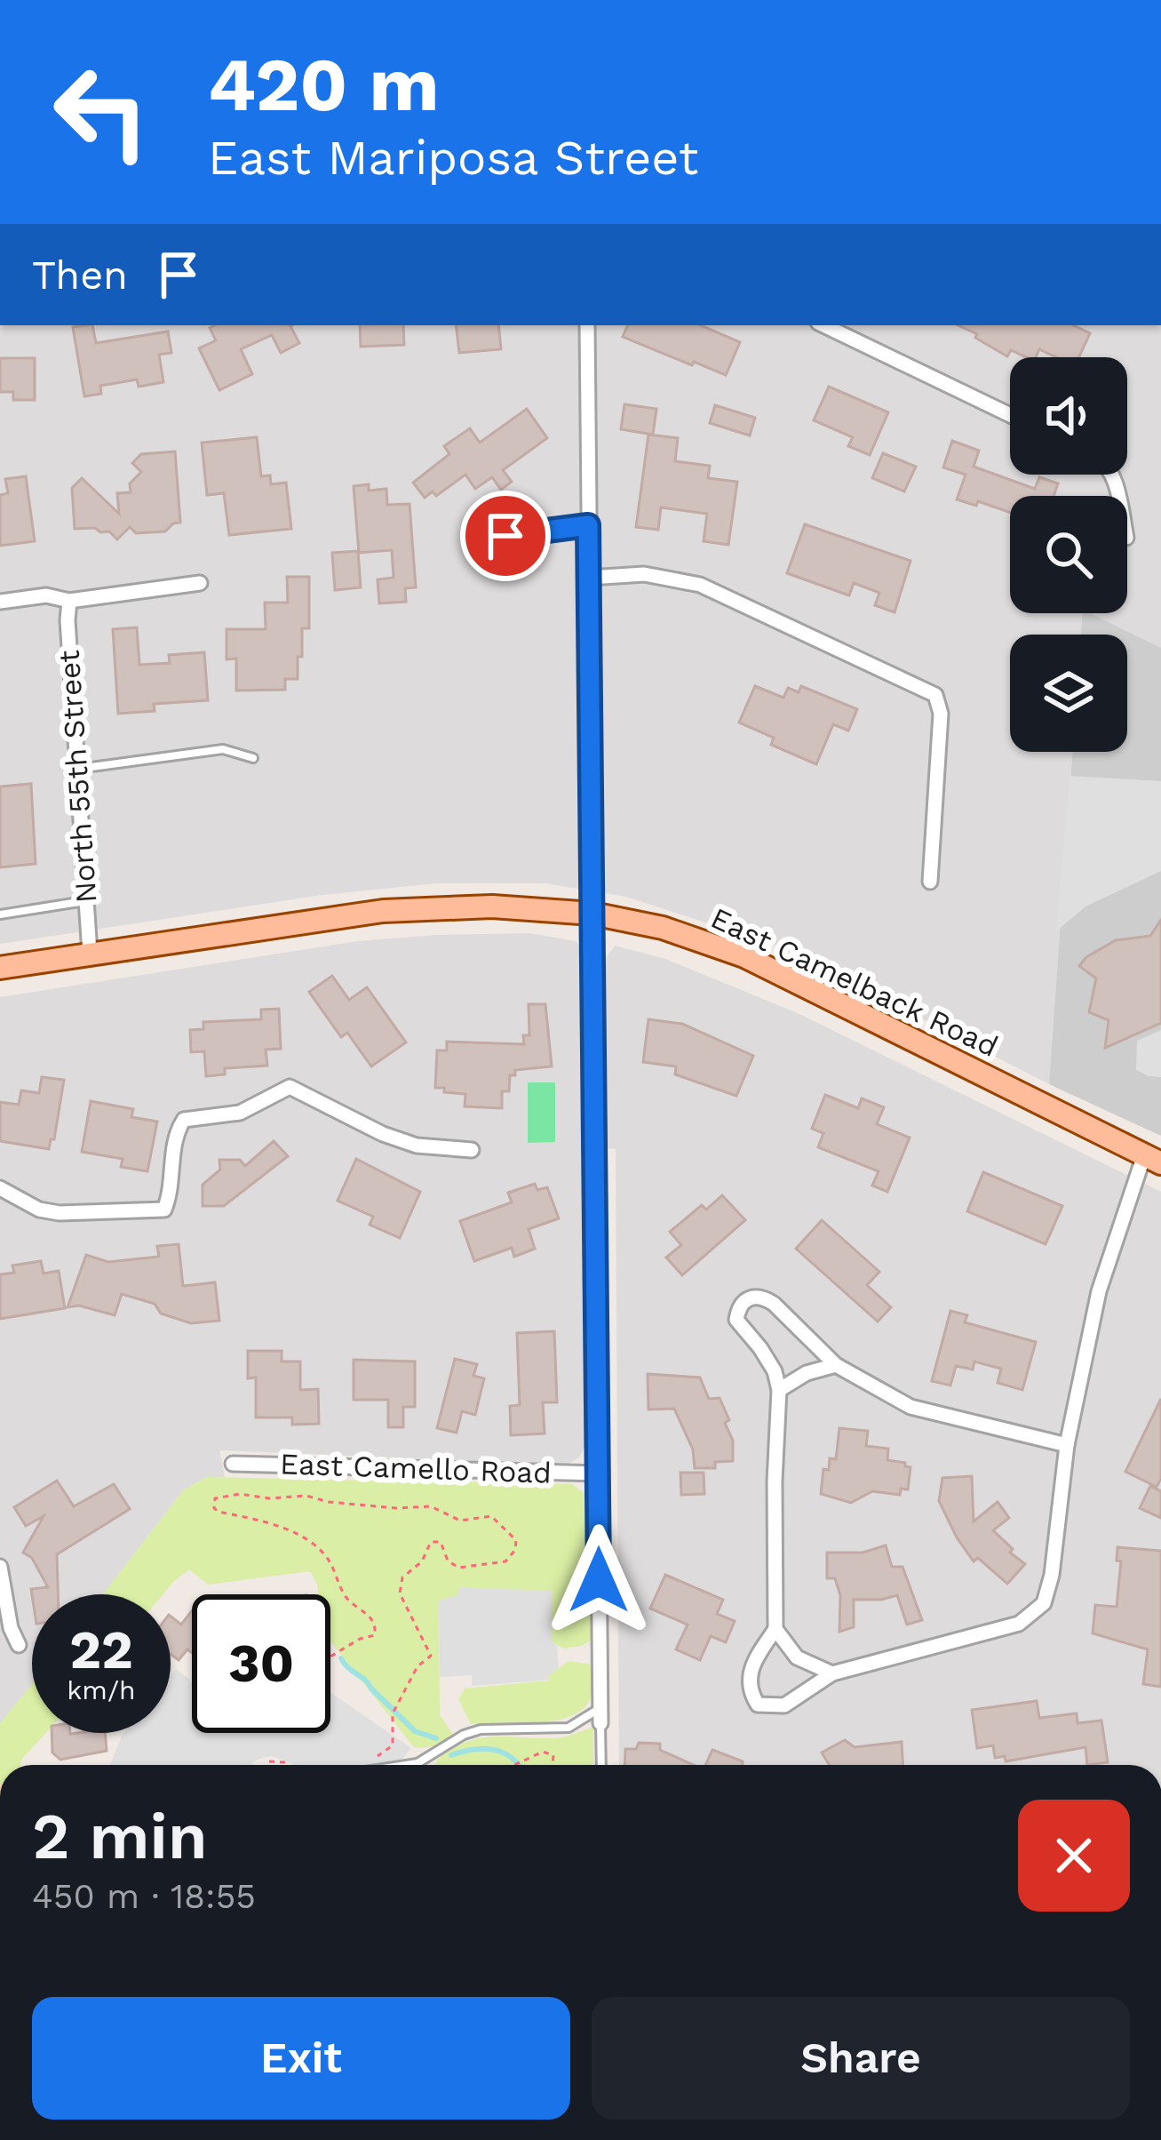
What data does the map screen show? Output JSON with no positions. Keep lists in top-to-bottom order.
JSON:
{
  "streets": {
    "main road": ["East Camelback Road"],
    "street": ["North 55th Street", "East Camello Road"]
  },
  "crossings": [
    ["North 55th Street", "East Camelback Road"]
  ],
  "page": {
    "turn": ["420 m", "East Mariposa Street"],
    "then": "Then",
    "speed": "22 km/h",
    "limit": "30",
    "heading": ["2 min", "450 m · 18:55"],
    "buttons": ["Exit", "Share"]
  }
}
